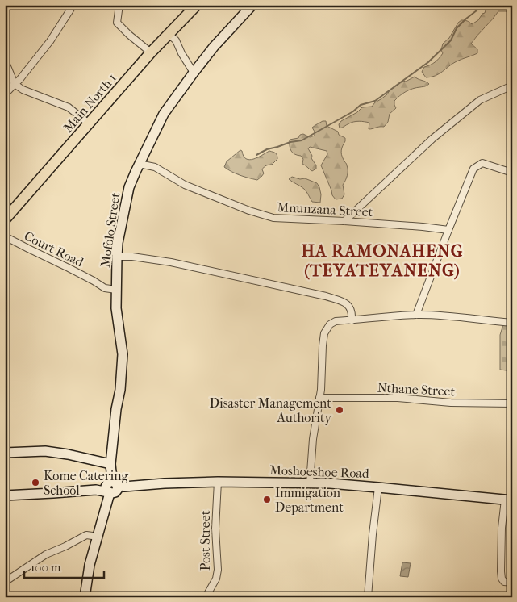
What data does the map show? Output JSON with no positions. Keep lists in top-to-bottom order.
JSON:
{
  "streets": {
    "main road": ["Main North 1", "Mofolo Street", "Moshoeshoe Road"],
    "street": [
      "Mnunzana Street",
      "Court Road",
      "Nthane Street",
      "Post Street"
    ]
  },
  "crossings": [
    ["Mnunzana Street", "Mofolo Street"],
    ["Mofolo Street", "Court Road"],
    ["Mofolo Street", "Moshoeshoe Road"],
    ["Moshoeshoe Road", "Post Street"]
  ],
  "districts": ["HA RAMONAHENG (TEYATEYANENG)"],
  "places": ["Disaster Management Authority", "Kome Catering School", "Immigation Department"],
  "scale_bar": "100 m"
}
